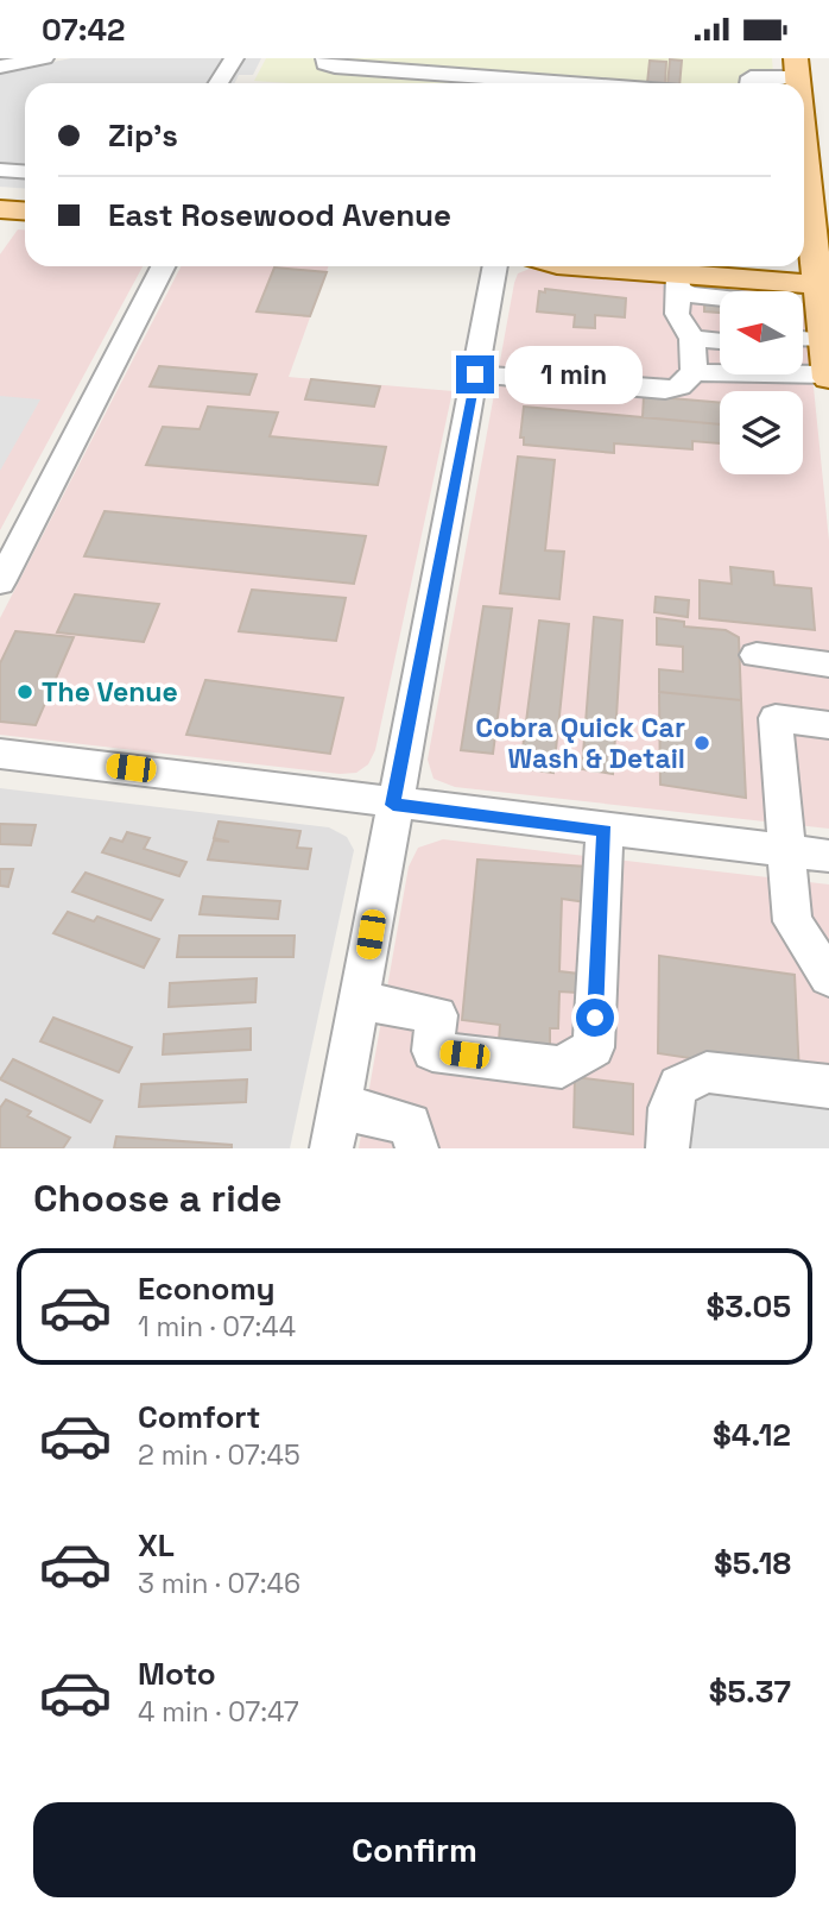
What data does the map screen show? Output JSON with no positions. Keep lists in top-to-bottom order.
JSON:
{
  "places": ["The Venue", "Cobra Quick Car Wash & Detail"],
  "north": "left",
  "page": {
    "status": "07:42",
    "banner": ["Zip's", "East Rosewood Avenue"],
    "bubble": "1 min",
    "heading": "Choose a ride",
    "list": [
      {
        "name": "Economy",
        "note": "1 min · 07:44",
        "value": "$3.05"
      },
      {
        "name": "Comfort",
        "note": "2 min · 07:45",
        "value": "$4.12"
      },
      {
        "name": "XL",
        "note": "3 min · 07:46",
        "value": "$5.18"
      },
      {
        "name": "Moto",
        "note": "4 min · 07:47",
        "value": "$5.37"
      }
    ],
    "buttons": "Confirm"
  }
}
